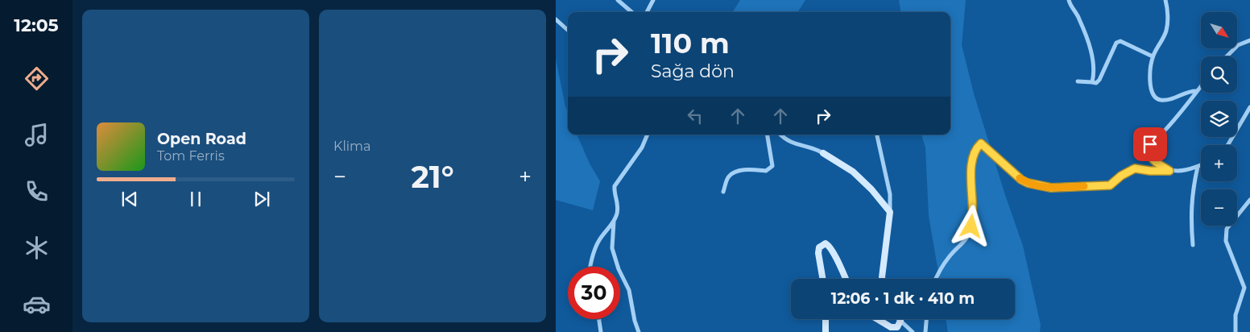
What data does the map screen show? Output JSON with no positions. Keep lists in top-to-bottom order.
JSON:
{
  "north": "bottom right",
  "page": {
    "tabs": "12:05",
    "tile": "Klima",
    "map_buttons": ["+", "−"],
    "turn": ["110 m", "Sağa dön"],
    "song": ["Open Road", "Tom Ferris"],
    "heat": ["−", "21°", "+"],
    "limit": "30",
    "trip": "12:06 · 1 dk · 410 m"
  }
}
